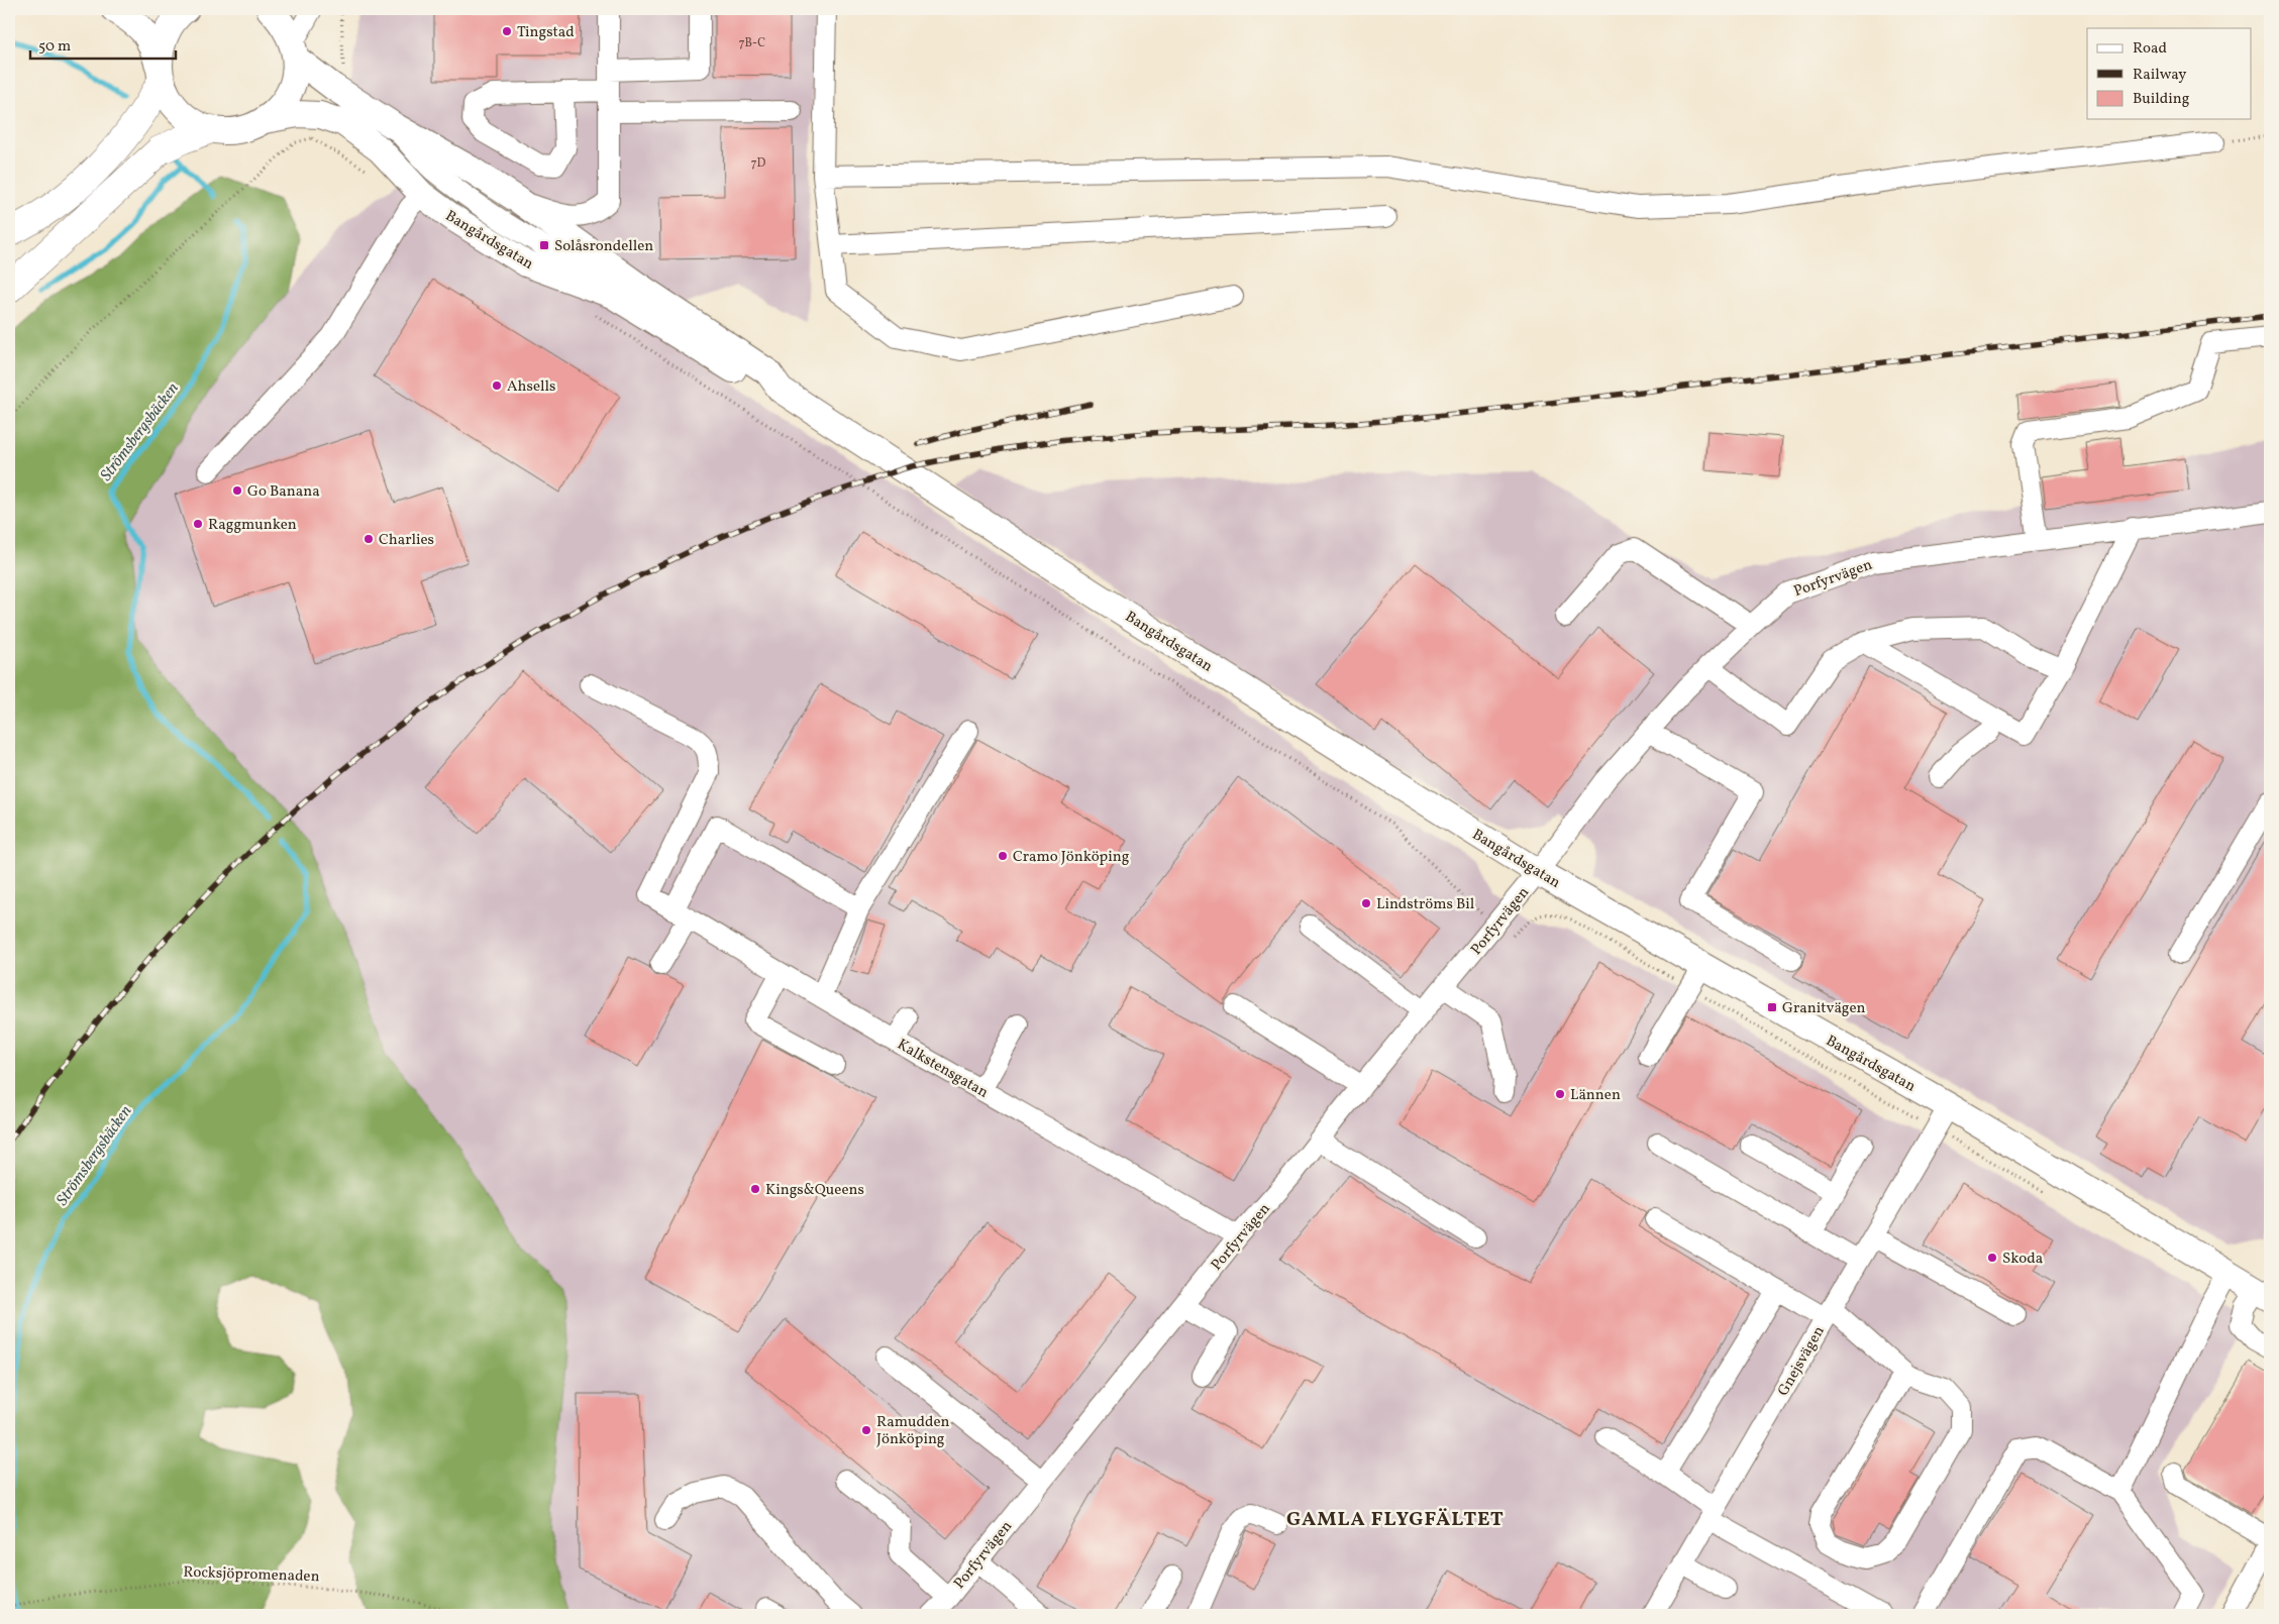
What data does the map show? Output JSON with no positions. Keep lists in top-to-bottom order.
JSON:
{
  "streets": {
    "main road": ["Bangårdsgatan"],
    "street": ["Porfyrvägen", "Kalkstensgatan", "Gnejsvägen"],
    "path": ["Rocksjöpromenaden"]
  },
  "crossings": [
    ["Bangårdsgatan", "Porfyrvägen"],
    ["Bangårdsgatan", "Gnejsvägen"],
    ["Porfyrvägen", "Kalkstensgatan"]
  ],
  "districts": ["GAMLA FLYGFÄLTET"],
  "water": ["Strömsbergsbäcken"],
  "places": {
    "other": [
      "Tingstad",
      "Ahsells",
      "Go Banana",
      "Raggmunken",
      "Charlies",
      "Cramo Jönköping",
      "Lindströms Bil",
      "Lännen",
      "Kings&Queens",
      "Skoda",
      "Ramudden Jönköping"
    ],
    "transit": ["Solåsrondellen", "Granitvägen"]
  },
  "house_numbers": ["7B-C", "7D"],
  "legend": ["Road", "Railway", "Building"],
  "scale_bar": "50 m"
}
